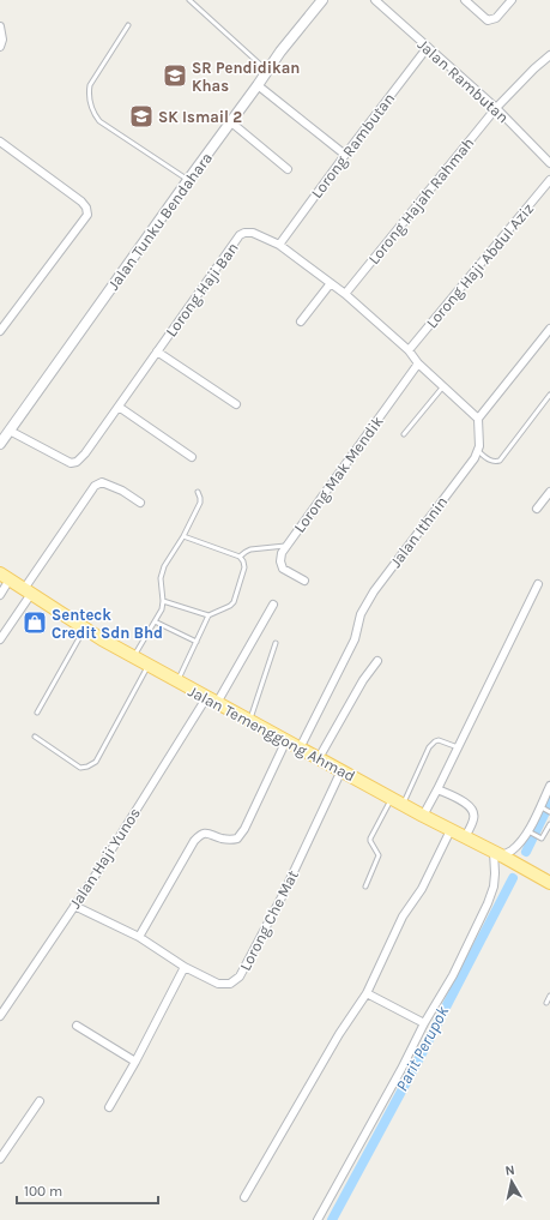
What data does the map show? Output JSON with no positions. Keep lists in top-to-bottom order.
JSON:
{
  "streets": {
    "main road": ["Jalan Temenggong Ahmad"],
    "street": [
      "Jalan Rambutan",
      "Lorong Rambutan",
      "Lorong Hajah Rahmah",
      "Jalan Tunku Bendahara",
      "Lorong Haji Abdul Aziz",
      "Lorong Haji Ban",
      "Lorong Mak Mendik",
      "Jalan Ithnin",
      "Jalan Haji Yunos",
      "Lorong Che Mat"
    ]
  },
  "crossings": [
    ["Jalan Rambutan", "Lorong Rambutan"],
    ["Jalan Rambutan", "Lorong Hajah Rahmah"],
    ["Lorong Rambutan", "Lorong Haji Ban"],
    ["Lorong Hajah Rahmah", "Lorong Haji Ban"],
    ["Jalan Tunku Bendahara", "Lorong Haji Ban"],
    ["Lorong Haji Abdul Aziz", "Lorong Haji Ban"],
    ["Lorong Haji Ban", "Lorong Mak Mendik"],
    ["Jalan Ithnin", "Jalan Temenggong Ahmad"],
    ["Jalan Temenggong Ahmad", "Jalan Haji Yunos"],
    ["Jalan Temenggong Ahmad", "Lorong Che Mat"],
    ["Jalan Haji Yunos", "Lorong Che Mat"]
  ],
  "water": ["Parit Perupok"],
  "places": {
    "school or university": ["SR Pendidikan Khas", "SK Ismail 2"],
    "shop": ["Senteck Credit Sdn Bhd"]
  },
  "scale_bar": "100 m",
  "north": "top"
}
